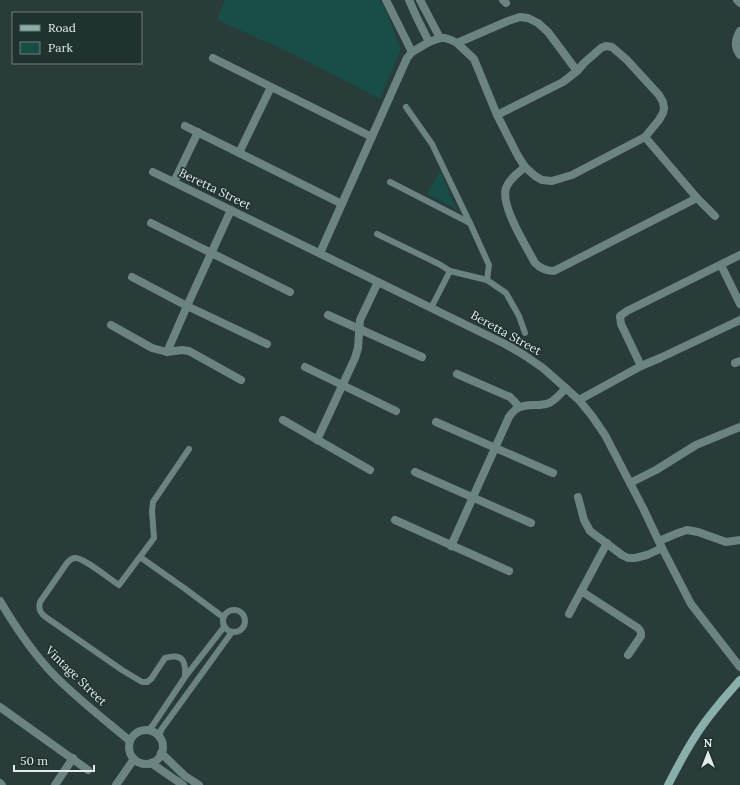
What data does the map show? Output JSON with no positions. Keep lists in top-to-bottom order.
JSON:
{
  "streets": {
    "street": ["Beretta Street", "Vintage Street"]
  },
  "legend": ["Road", "Park"],
  "scale_bar": "50 m",
  "north": "top"
}
